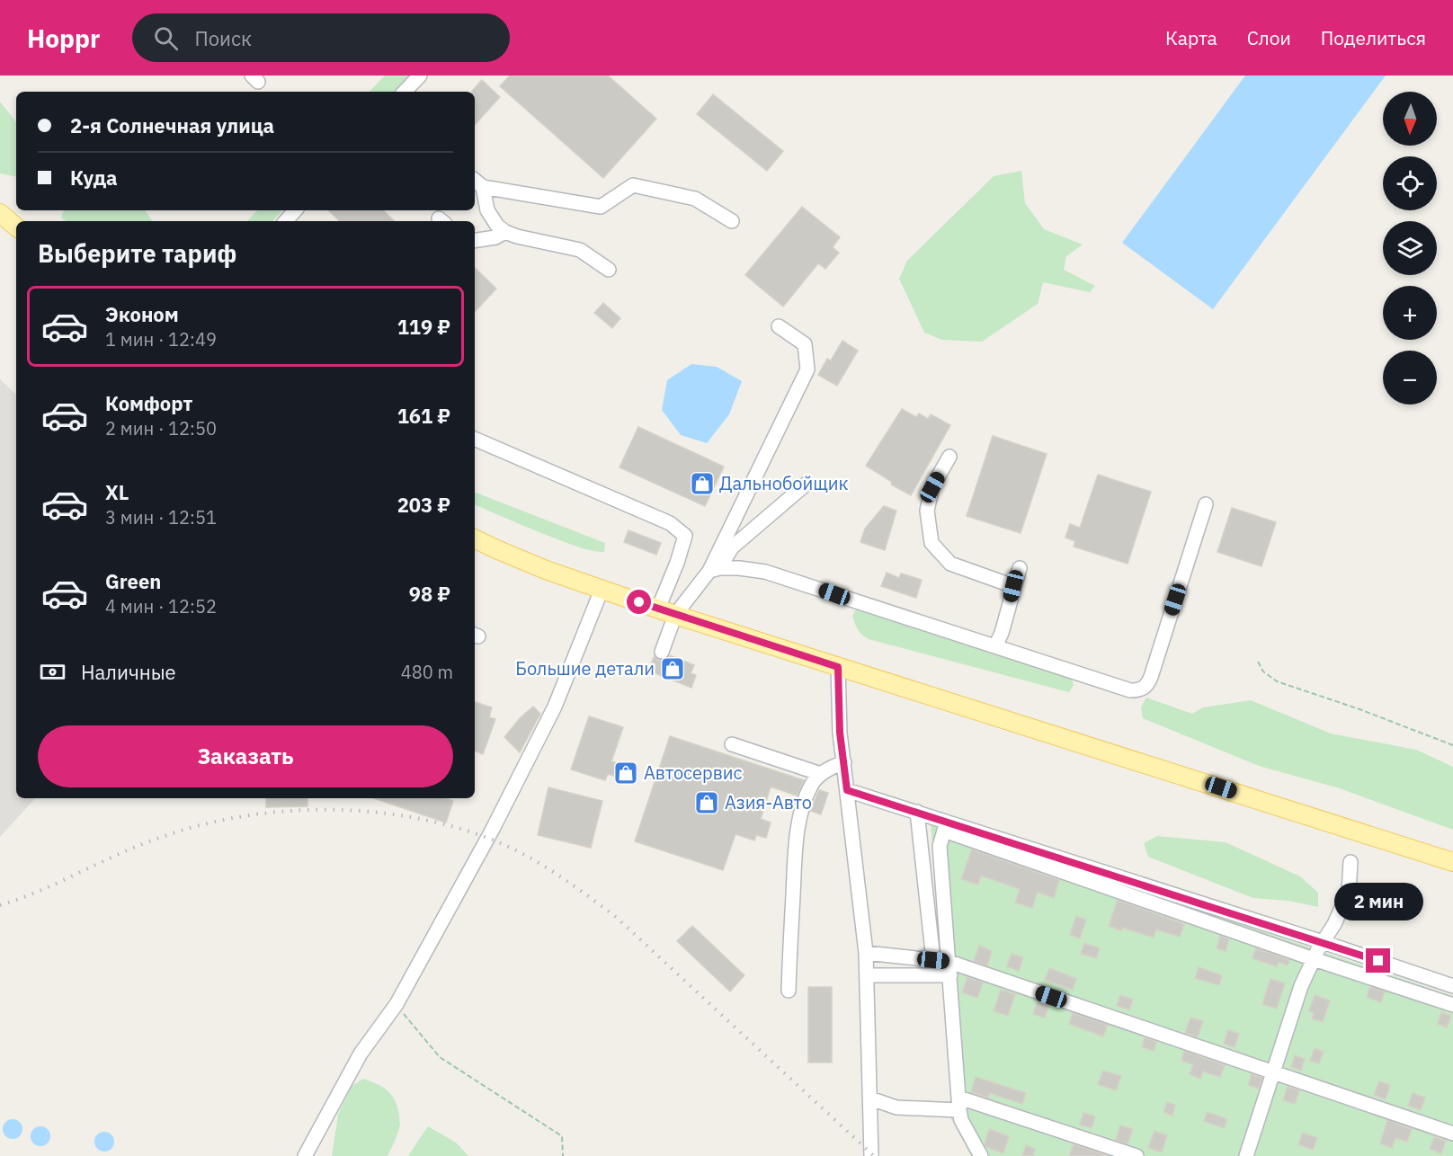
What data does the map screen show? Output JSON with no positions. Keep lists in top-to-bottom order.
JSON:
{
  "places": {
    "shop": [
      "Дальнобойщик",
      "Большие детали",
      "Автосервис",
      "Азия-Авто"
    ]
  },
  "north": "bottom",
  "page": {
    "header": "Hoppr",
    "search": "Поиск",
    "nav": ["Карта", "Слои", "Поделиться"],
    "map_buttons": ["+", "−"],
    "banner": ["2-я Солнечная улица", "Куда"],
    "heading": "Выберите тариф",
    "list": [
      {
        "name": "Эконом",
        "note": "1 мин · 12:49",
        "value": "119 ₽"
      },
      {
        "name": "Комфорт",
        "note": "2 мин · 12:50",
        "value": "161 ₽"
      },
      {
        "name": "XL",
        "note": "3 мин · 12:51",
        "value": "203 ₽"
      },
      {
        "name": "Green",
        "note": "4 мин · 12:52",
        "value": "98 ₽"
      }
    ],
    "pay": ["Наличные", "480 m"],
    "buttons": "Заказать",
    "bubble": "2 мин"
  }
}
